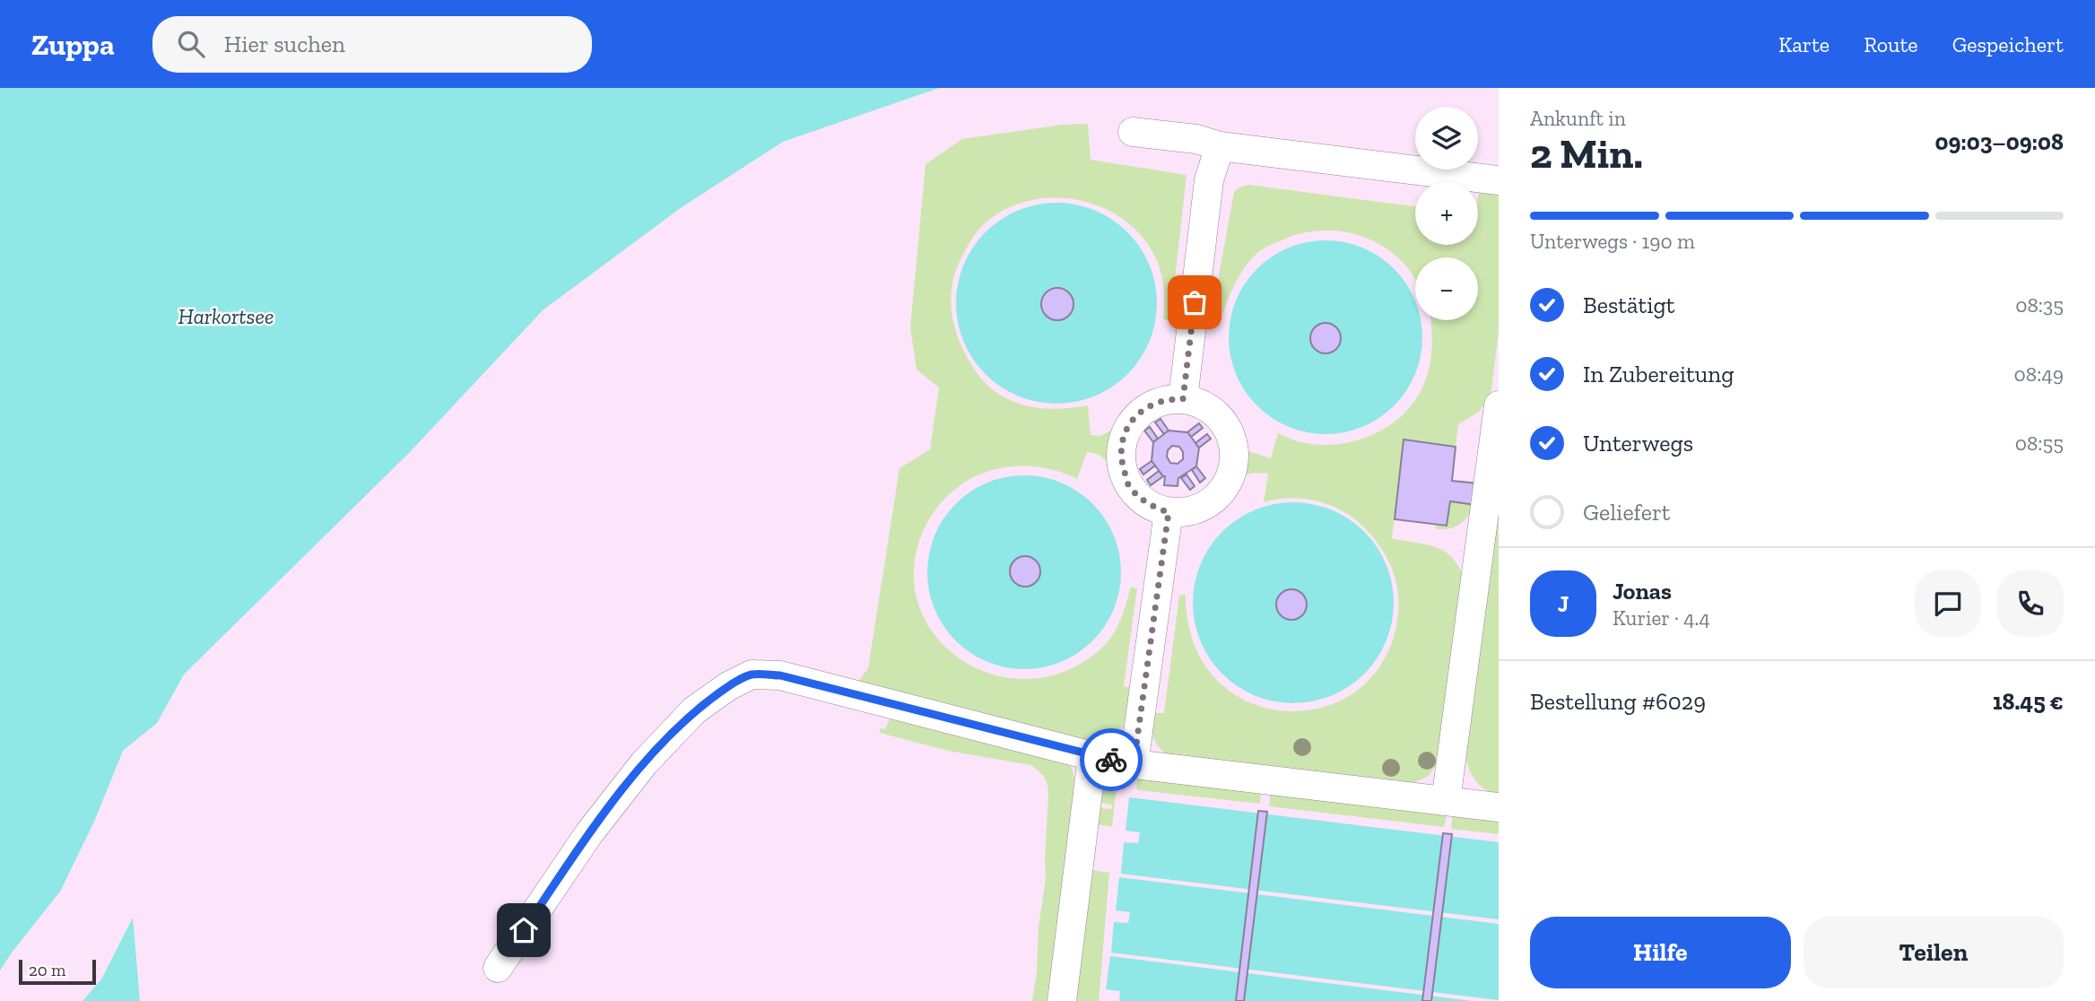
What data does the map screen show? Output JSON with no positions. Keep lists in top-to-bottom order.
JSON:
{
  "water": ["Harkortsee"],
  "scale_bar": "20 m",
  "page": {
    "header": "Zuppa",
    "search": "Hier suchen",
    "nav": ["Karte", "Route", "Gespeichert"],
    "heading": ["2 Min.", "Ankunft in", "09:03–09:08"],
    "panel": [
      "Jonas",
      "Kurier · 4.4",
      "Bestellung #6029",
      "18.45 €"
    ],
    "map_buttons": ["+", "−"],
    "bar": "Unterwegs · 190 m",
    "list": [
      ["Bestätigt", "08:35"],
      ["In Zubereitung", "08:49"],
      ["Unterwegs", "08:55"],
      "Geliefert"
    ],
    "round": "J",
    "buttons": ["Hilfe", "Teilen"],
    "scale": "20 m"
  }
}
